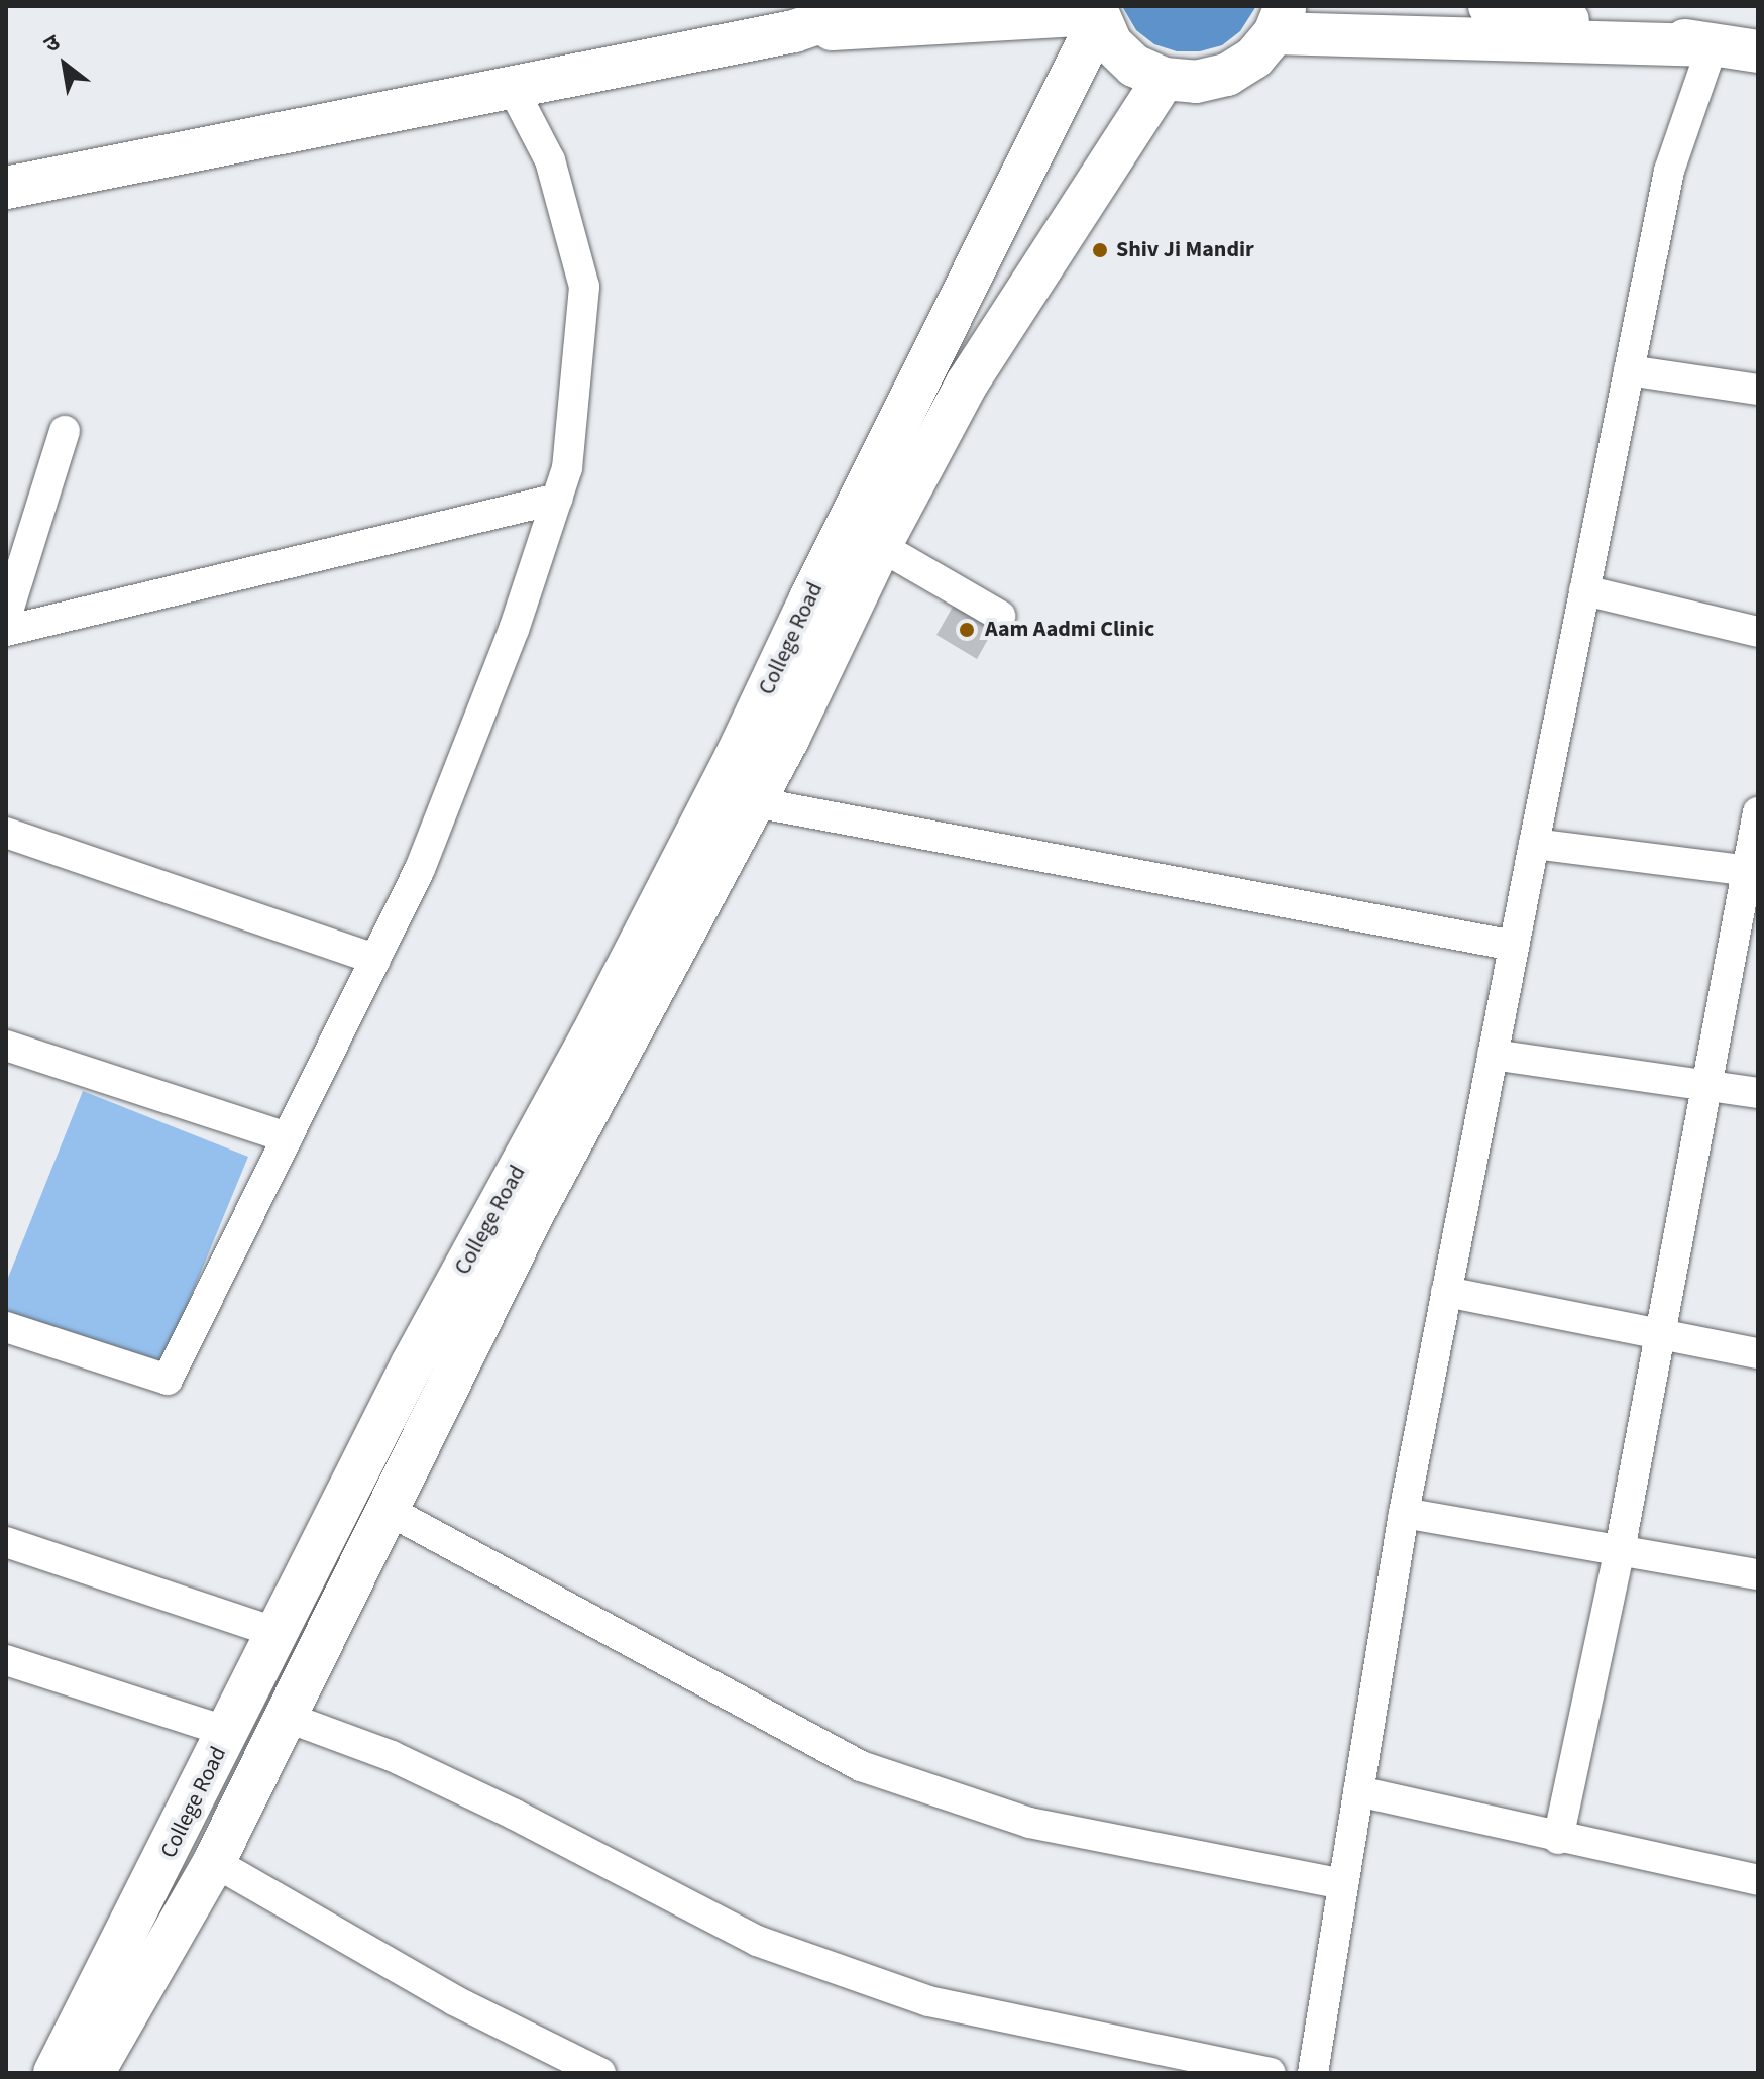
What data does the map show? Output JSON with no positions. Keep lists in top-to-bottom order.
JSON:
{
  "streets": {
    "street": ["College Road"]
  },
  "places": ["Shiv Ji Mandir", "Aam Aadmi Clinic"],
  "north": "top left"
}
